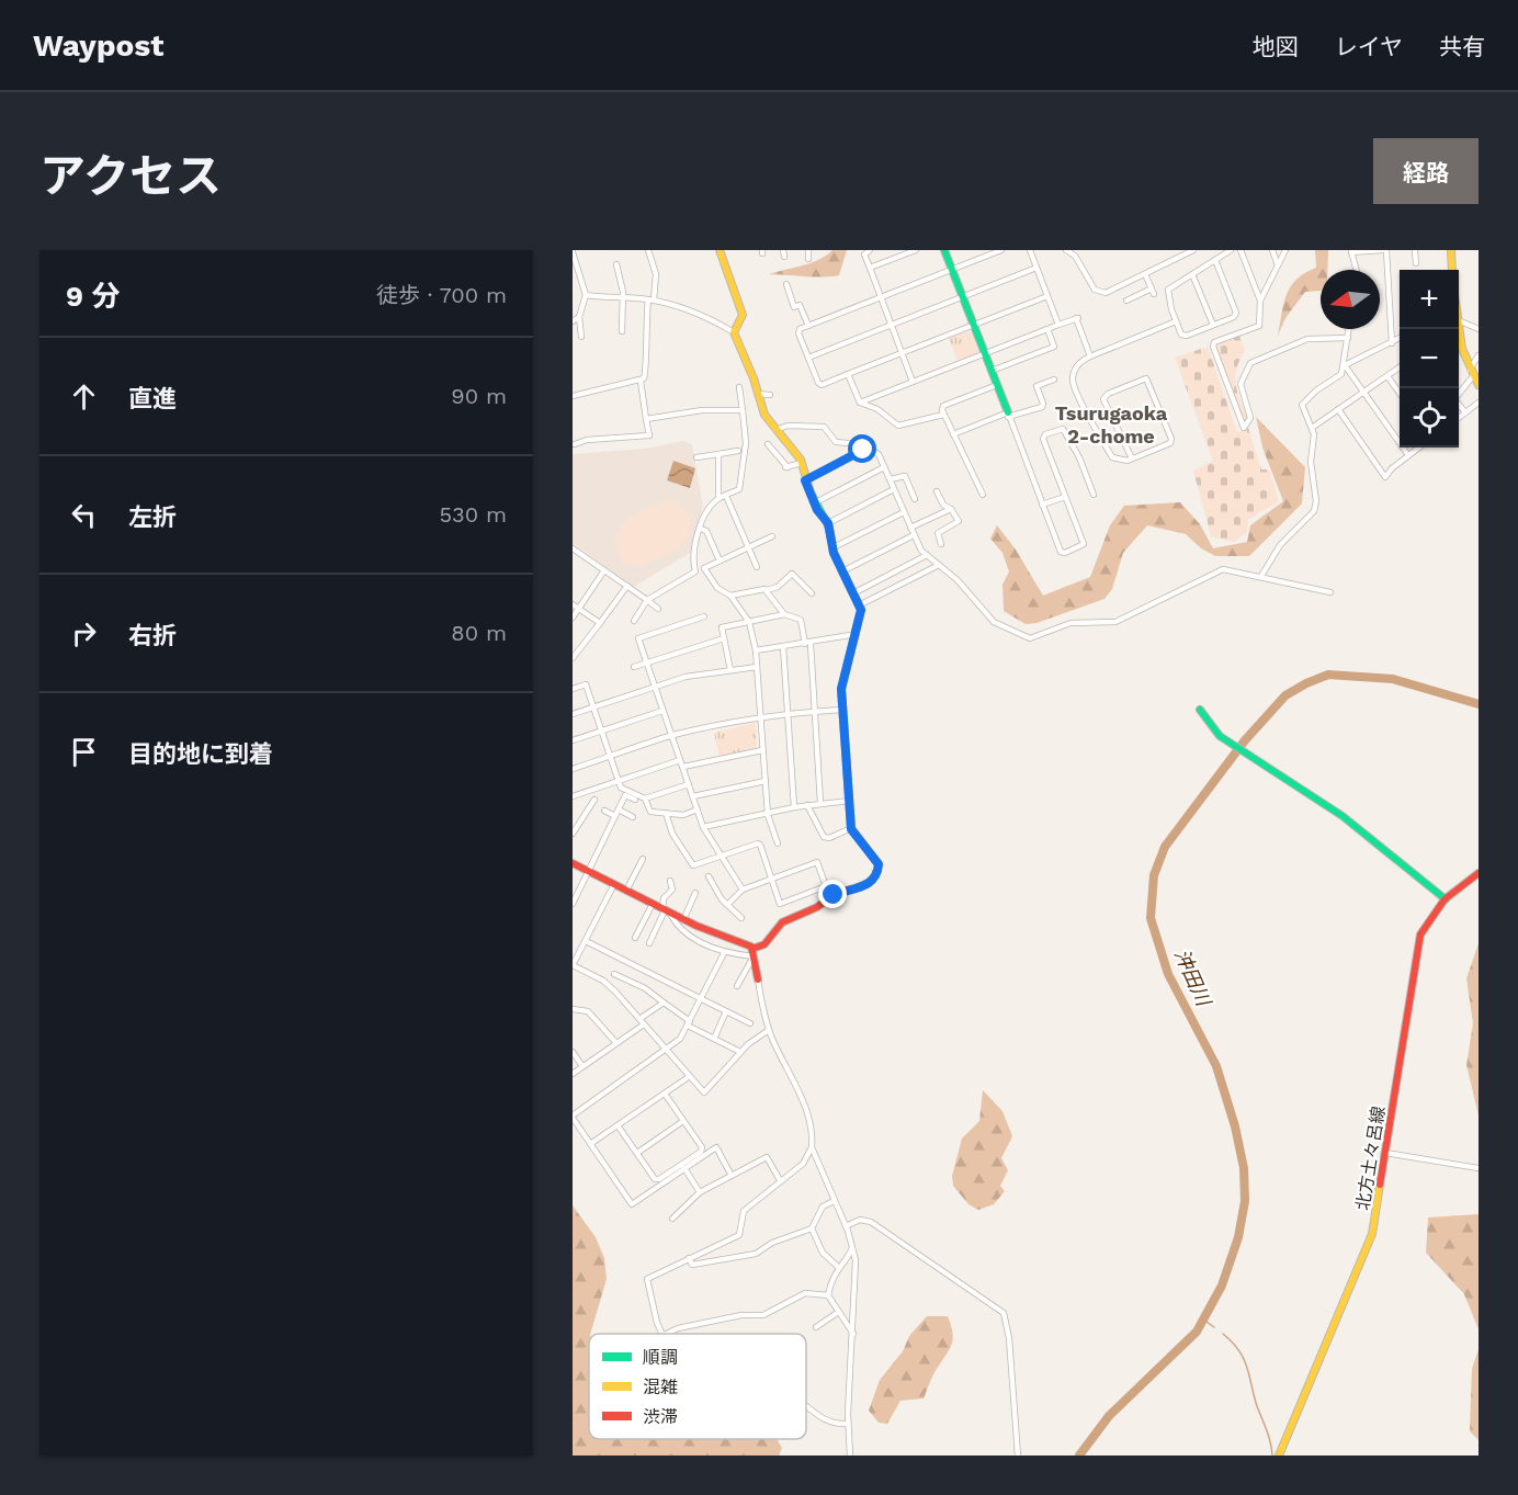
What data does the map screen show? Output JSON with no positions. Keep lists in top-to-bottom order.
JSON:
{
  "streets": {
    "street": ["北方土々呂線"]
  },
  "districts": ["Tsurugaoka 2-chome"],
  "water": ["沖田川"],
  "legend": ["順調", "混雑", "渋滞"],
  "north": "left",
  "page": {
    "header": "Waypost",
    "nav": ["地図", "レイヤ", "共有"],
    "title": "アクセス",
    "buttons": "経路",
    "heading": ["9 分", "徒歩 · 700 m"],
    "map_buttons": ["+", "−"],
    "list": [
      ["直進", "90 m"],
      ["左折", "530 m"],
      ["右折", "80 m"],
      "目的地に到着"
    ]
  }
}
